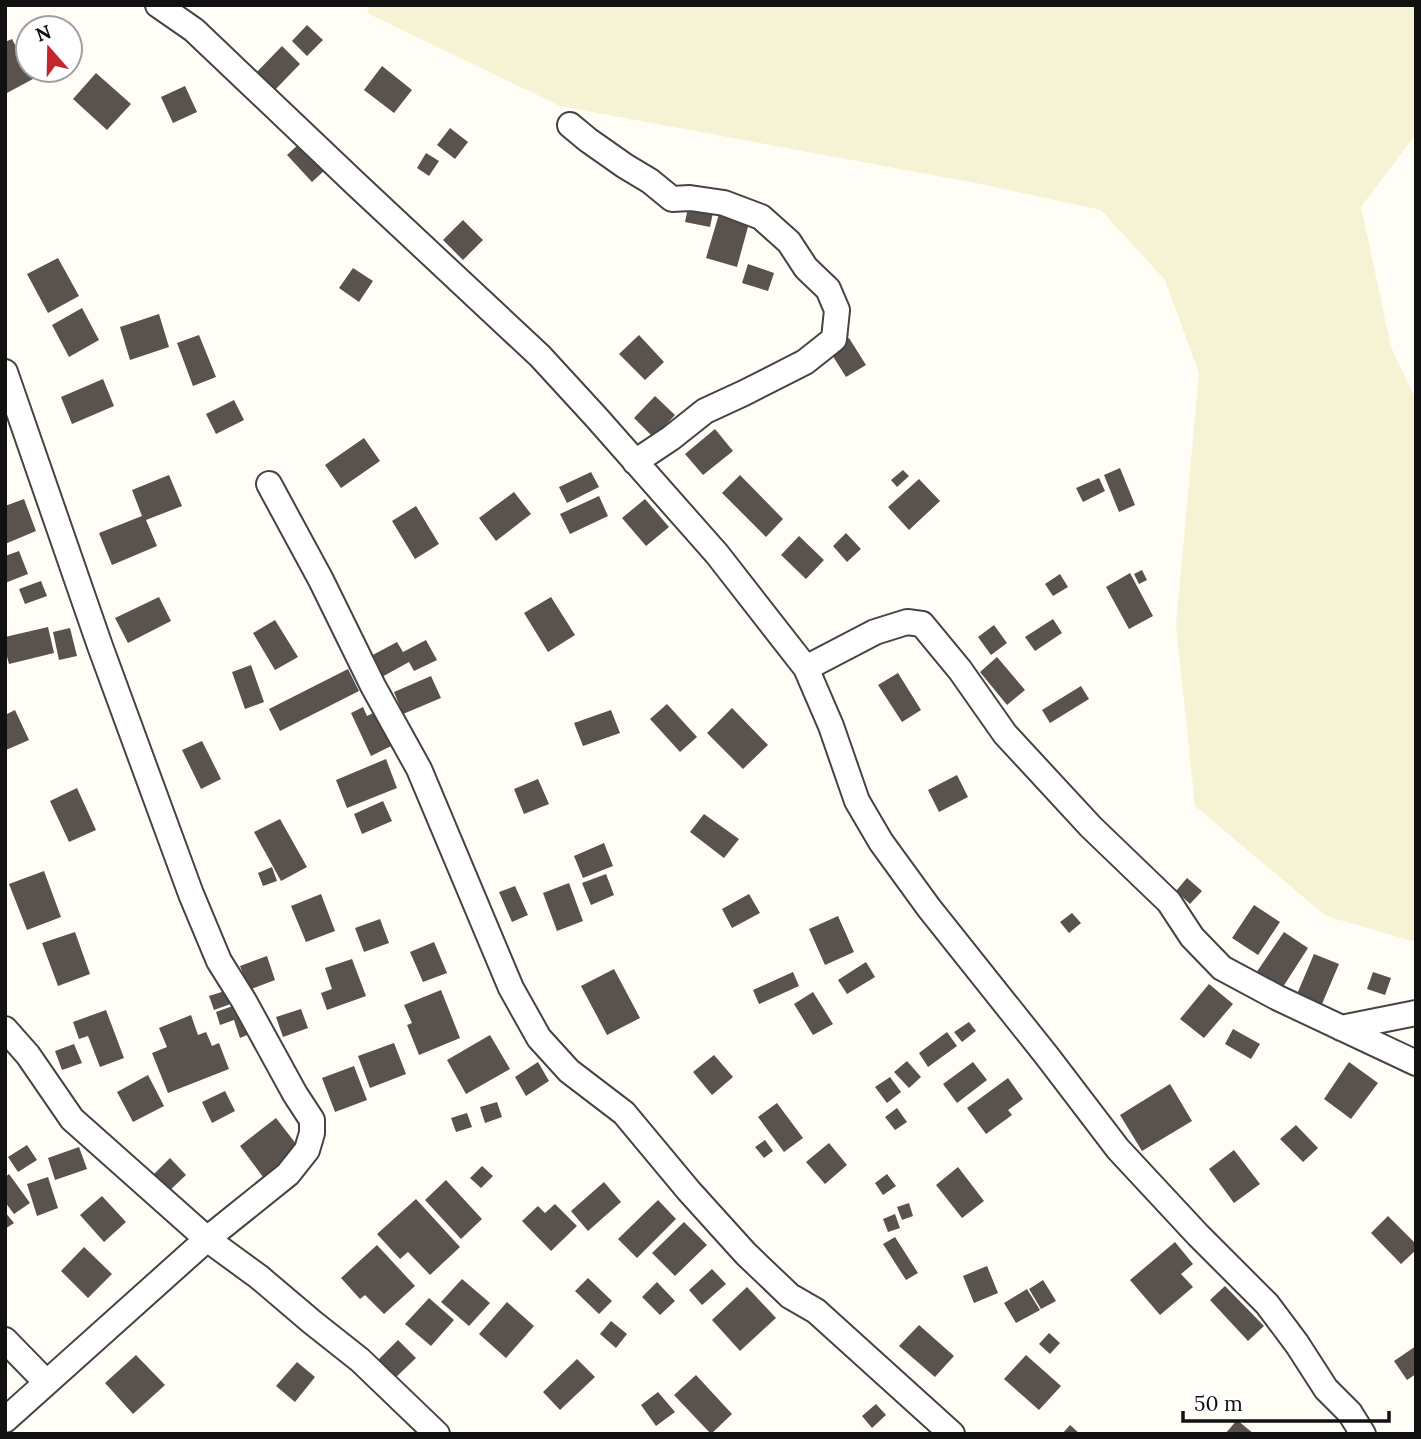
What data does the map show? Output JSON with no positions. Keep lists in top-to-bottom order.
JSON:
{
  "scale_bar": "50 m",
  "north": "top"
}
